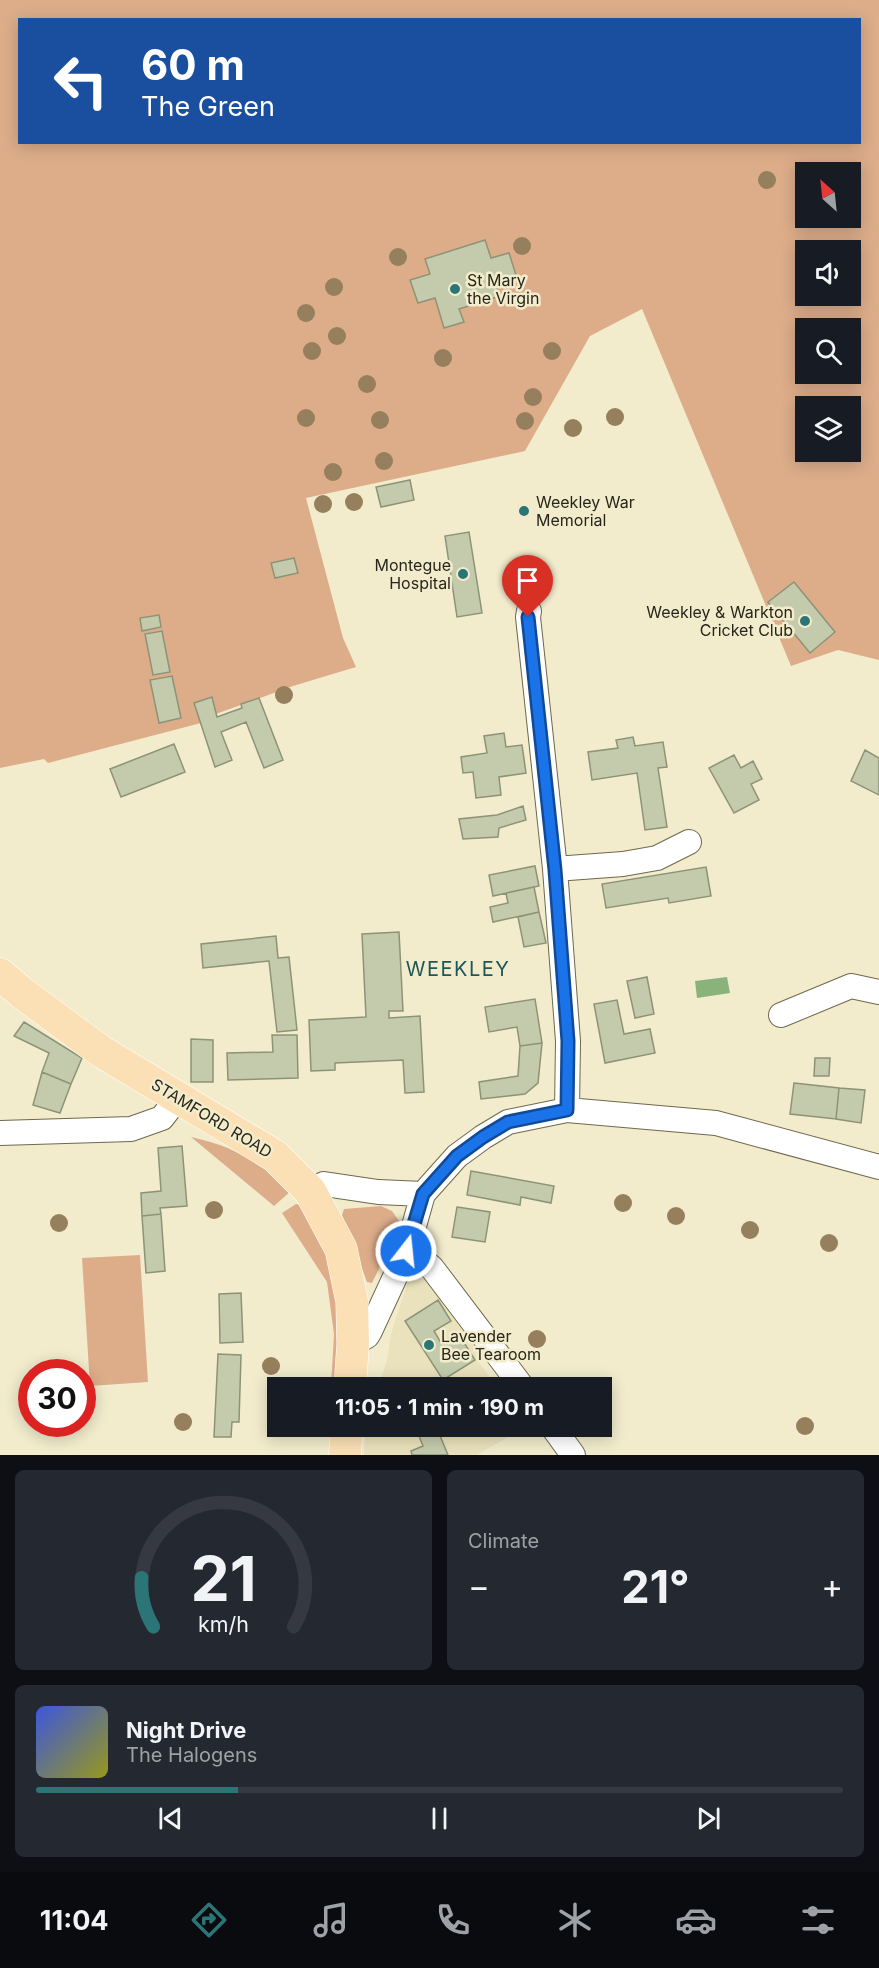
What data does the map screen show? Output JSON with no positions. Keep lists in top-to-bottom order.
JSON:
{
  "streets": {
    "main road": ["STAMFORD ROAD"]
  },
  "districts": ["WEEKLEY"],
  "places": [
    "St Mary the Virgin",
    "Weekley War Memorial",
    "Montegue Hospital",
    "Weekley & Warkton Cricket Club",
    "Lavender Bee Tearoom"
  ],
  "north": "top left",
  "page": {
    "turn": ["60 m", "The Green"],
    "limit": "30",
    "trip": "11:05 · 1 min · 190 m",
    "tile": "Climate",
    "heat": ["−", "21°", "+"],
    "song": ["Night Drive", "The Halogens"],
    "tabs": "11:04",
    "gauge": ["21", "km/h"]
  }
}
